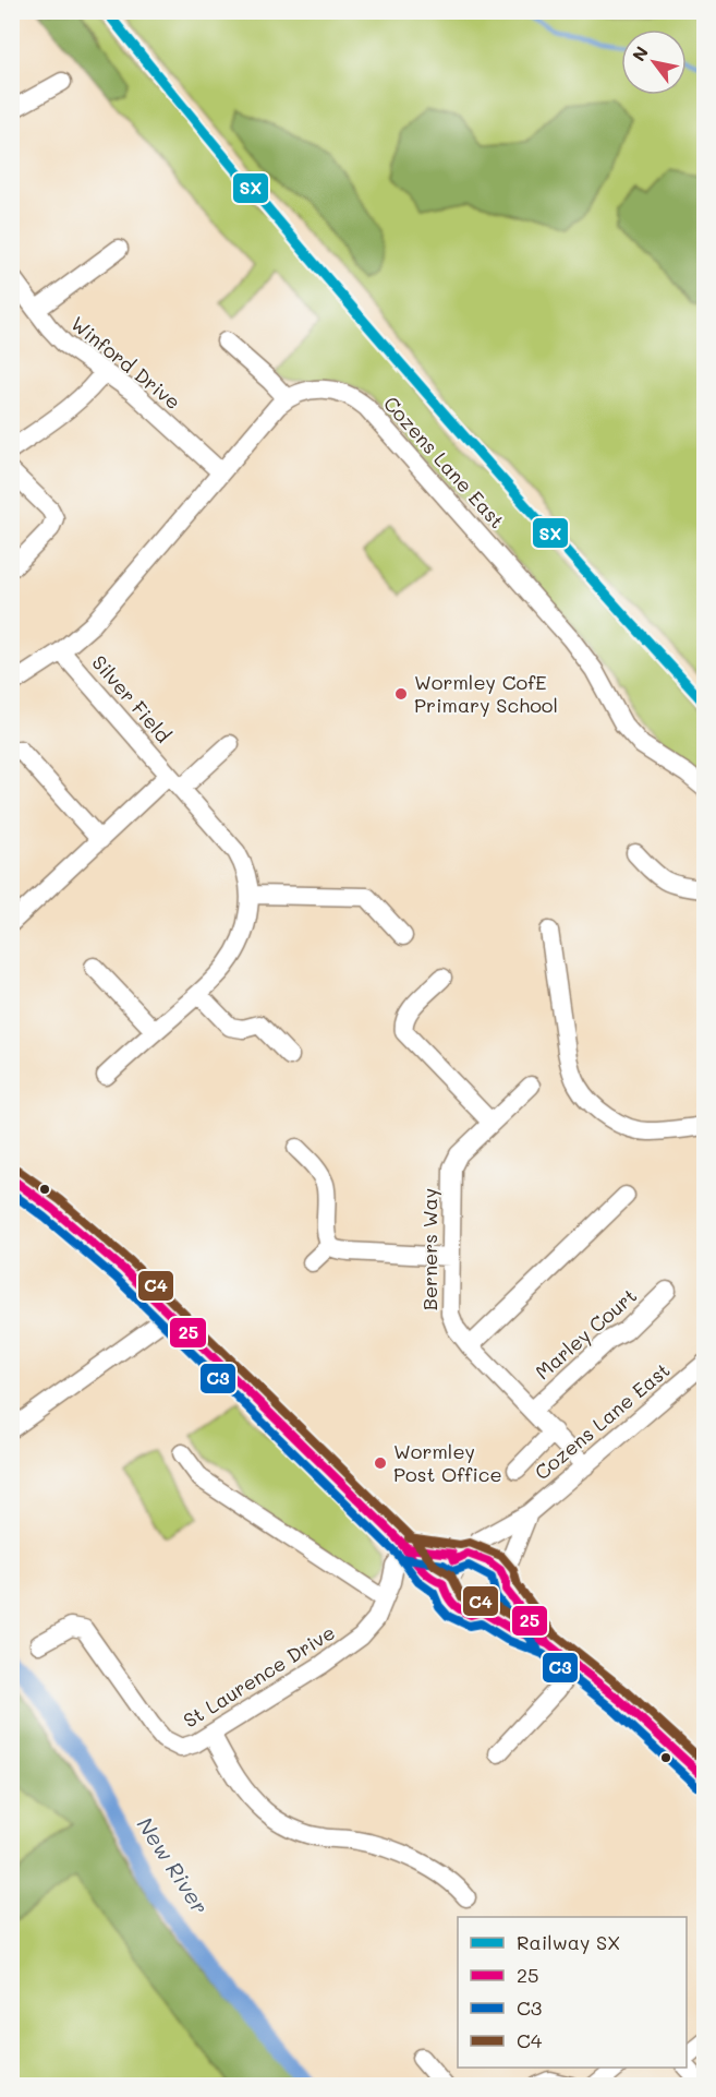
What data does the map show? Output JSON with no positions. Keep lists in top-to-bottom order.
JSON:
{
  "streets": {
    "street": [
      "Winford Drive",
      "Cozens Lane East",
      "Silver Field",
      "Berners Way",
      "Marley Court",
      "St Laurence Drive"
    ]
  },
  "crossings": [
    ["Cozens Lane East", "Berners Way"],
    ["Cozens Lane East", "St Laurence Drive"],
    ["Berners Way", "Marley Court"]
  ],
  "water": ["New River"],
  "places": ["Wormley CofE Primary School", "Wormley Post Office"],
  "lines": [
    "rail line SX",
    "transit line C4",
    "transit line 25",
    "transit line C3"
  ],
  "legend": [
    "Railway SX",
    "25",
    "C3",
    "C4"
  ],
  "north": "top left"
}
